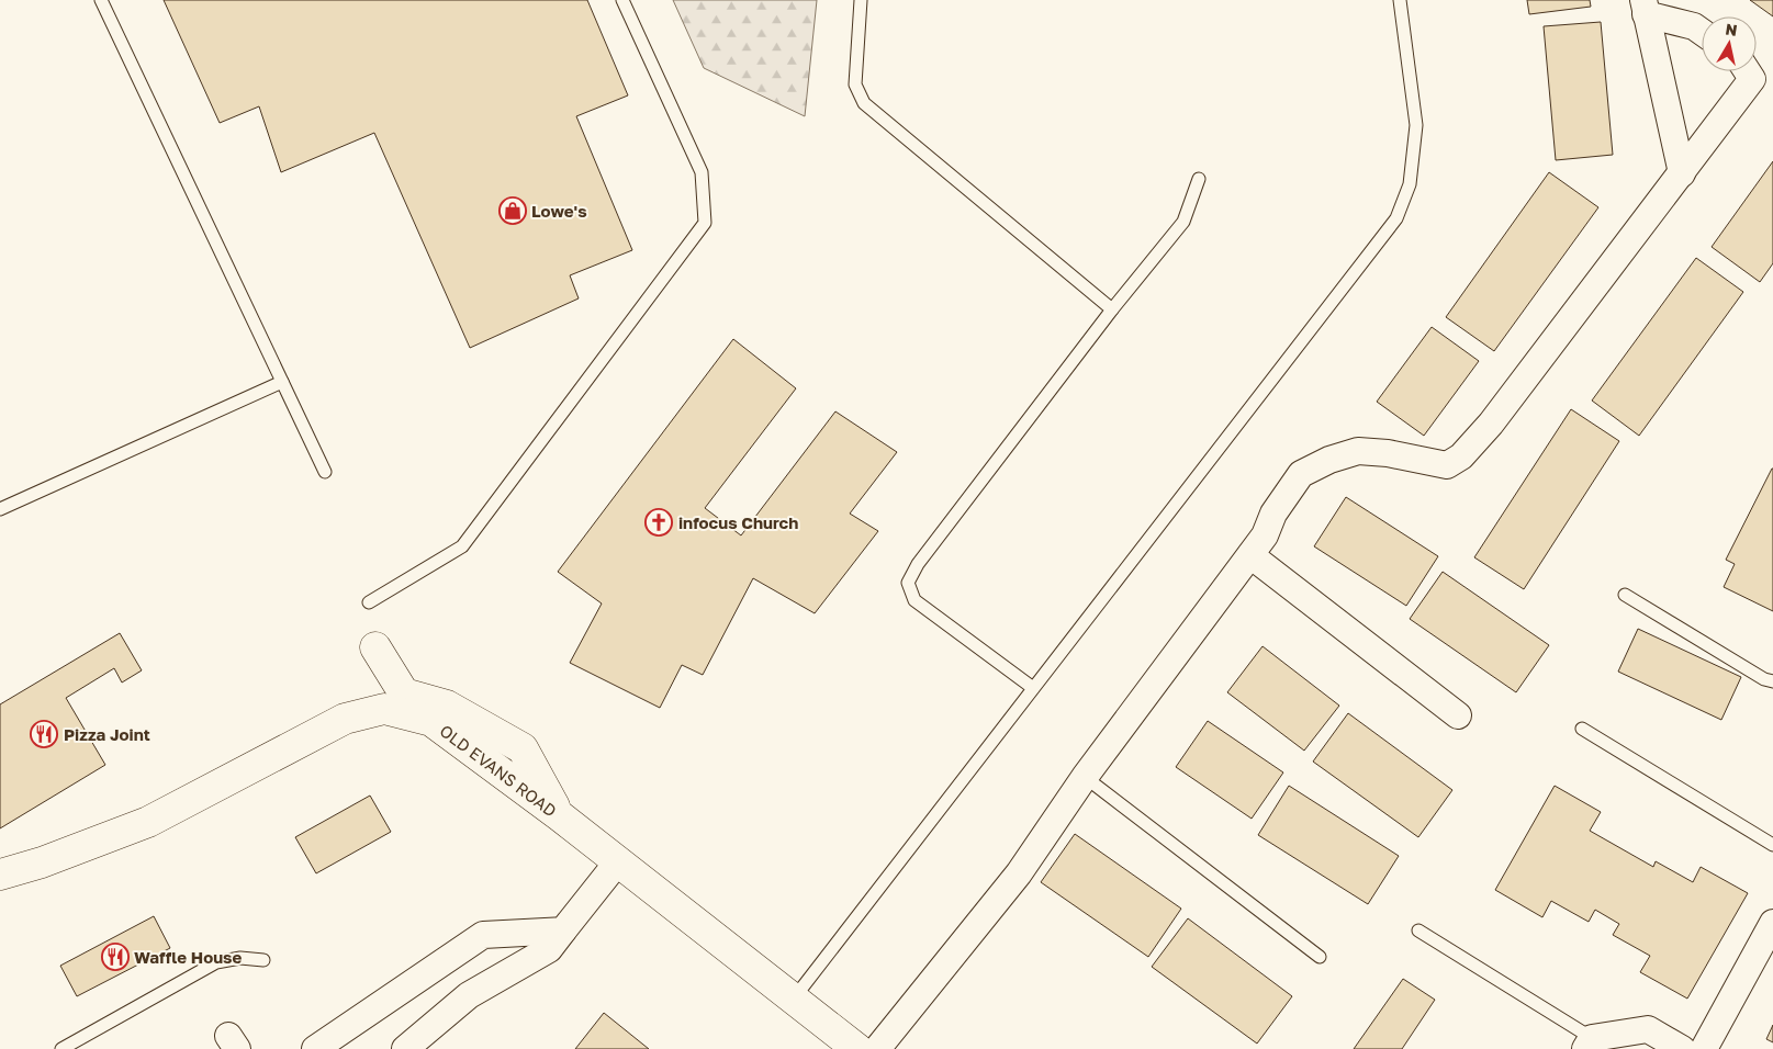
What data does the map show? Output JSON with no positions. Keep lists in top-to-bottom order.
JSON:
{
  "streets": {
    "street": ["OLD EVANS ROAD"]
  },
  "places": {
    "shop": ["Lowe's"],
    "church": ["infocus Church"],
    "restaurant": ["Pizza Joint", "Waffle House"]
  },
  "north": "top"
}
